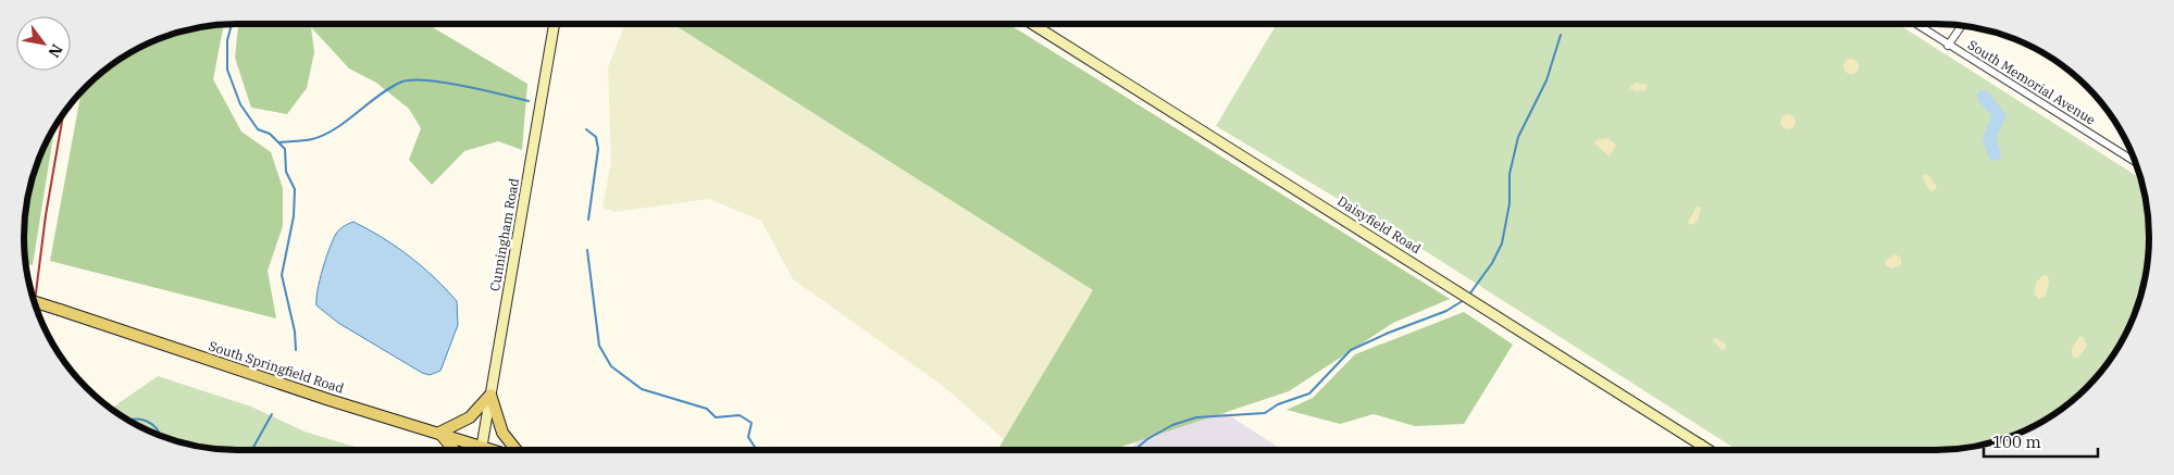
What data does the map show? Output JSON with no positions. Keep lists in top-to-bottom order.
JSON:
{
  "streets": {
    "main road": ["South Springfield Road"],
    "street": ["South Memorial Avenue", "Daisyfield Road", "Cunningham Road"]
  },
  "crossings": [
    ["Cunningham Road", "South Springfield Road"]
  ],
  "scale_bar": "100 m",
  "north": "bottom right"
}
